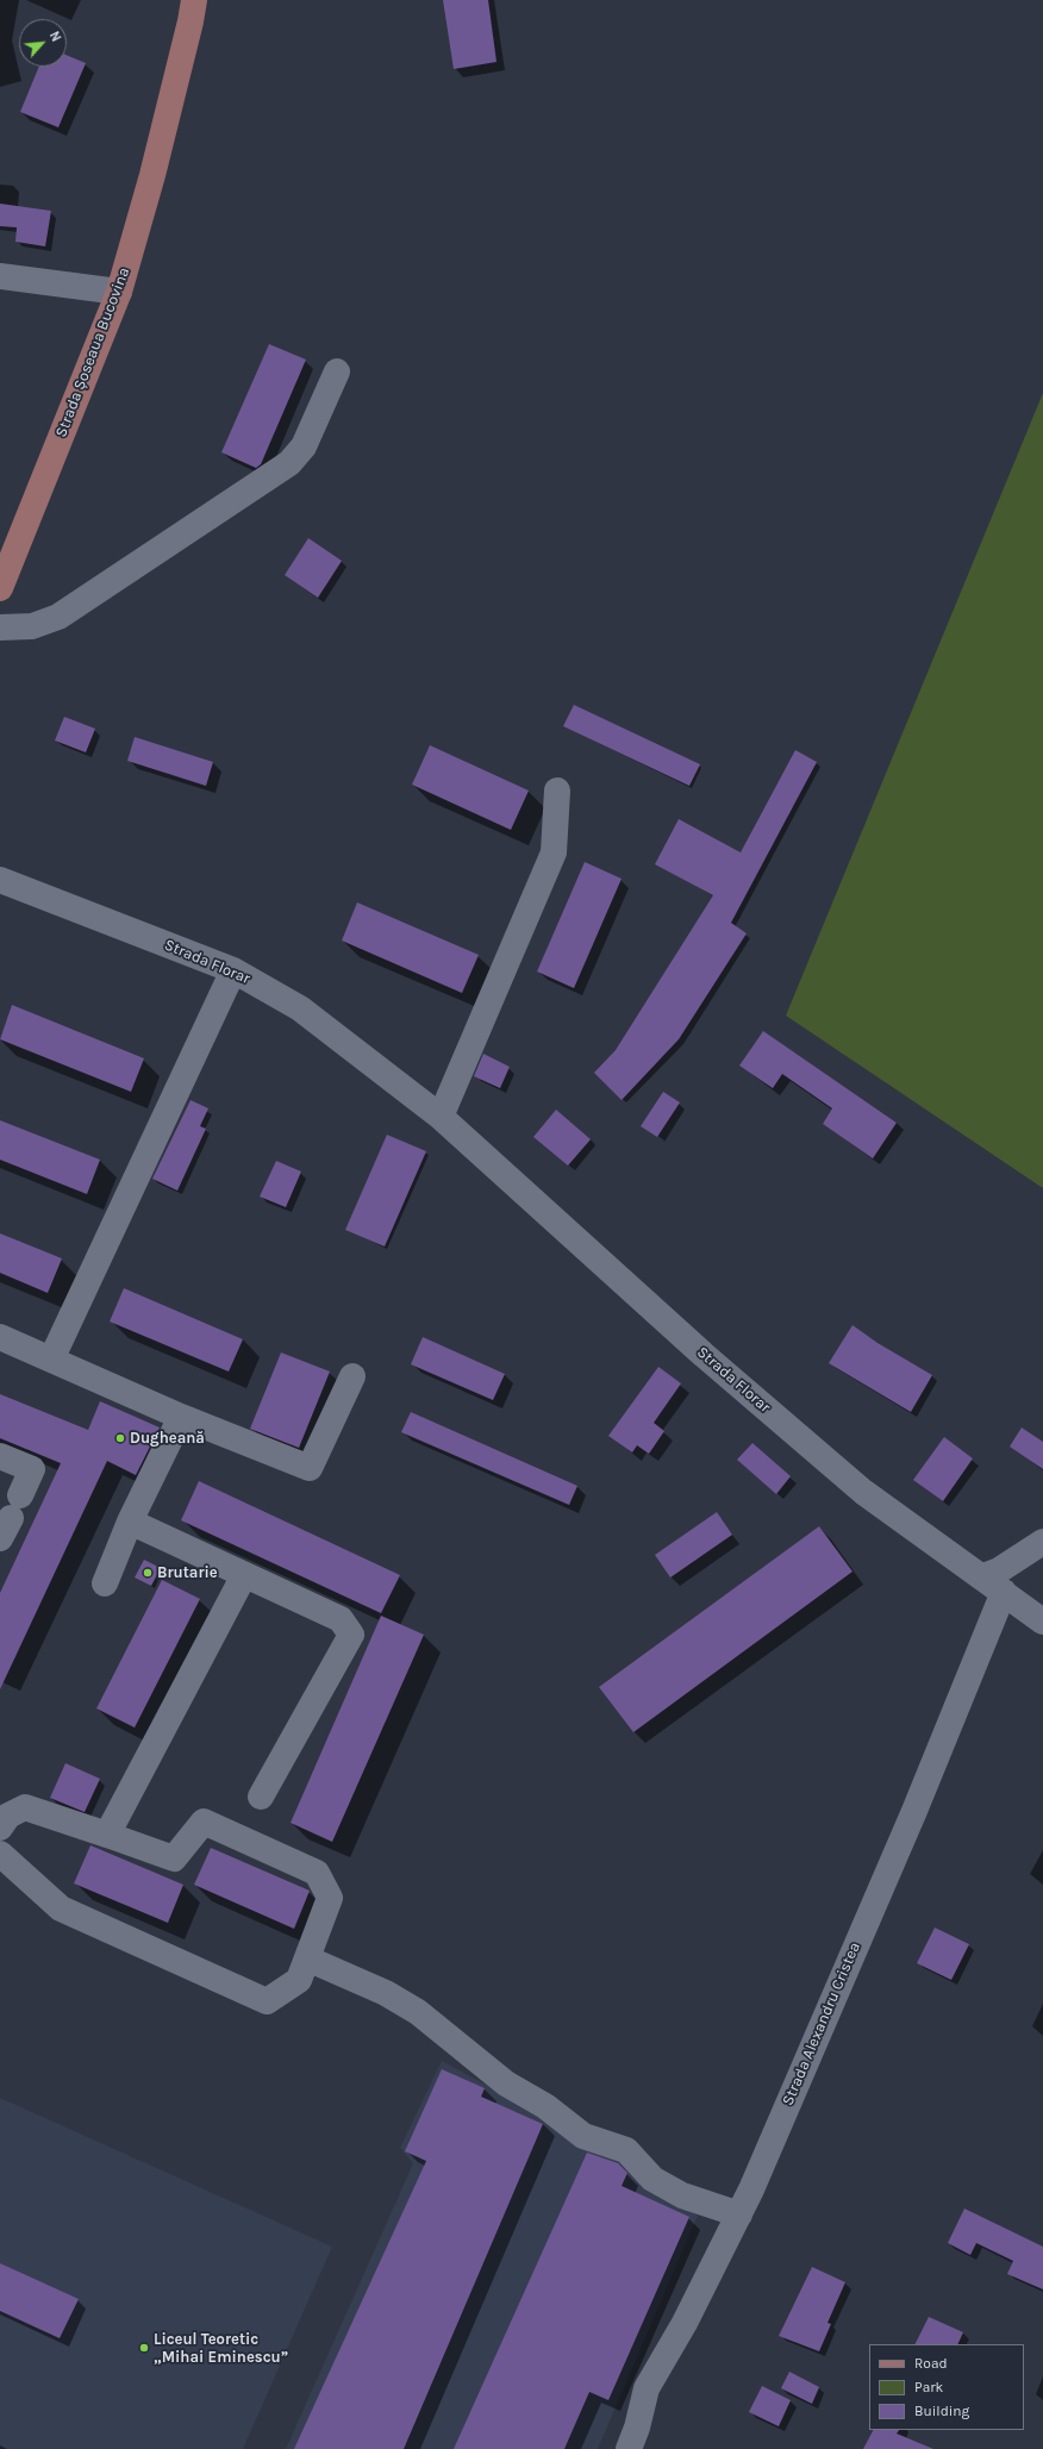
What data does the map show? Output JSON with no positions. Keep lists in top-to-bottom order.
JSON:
{
  "streets": {
    "main road": ["Strada Șoseaua Bucovina"],
    "street": ["Strada Florar", "Strada Alexandru Cristea"]
  },
  "crossings": [
    ["Strada Florar", "Strada Alexandru Cristea"]
  ],
  "places": ["Dugheană", "Brutarie", "Liceul Teoretic „Mihai Eminescu”"],
  "legend": ["Road", "Park", "Building"],
  "north": "top right"
}
